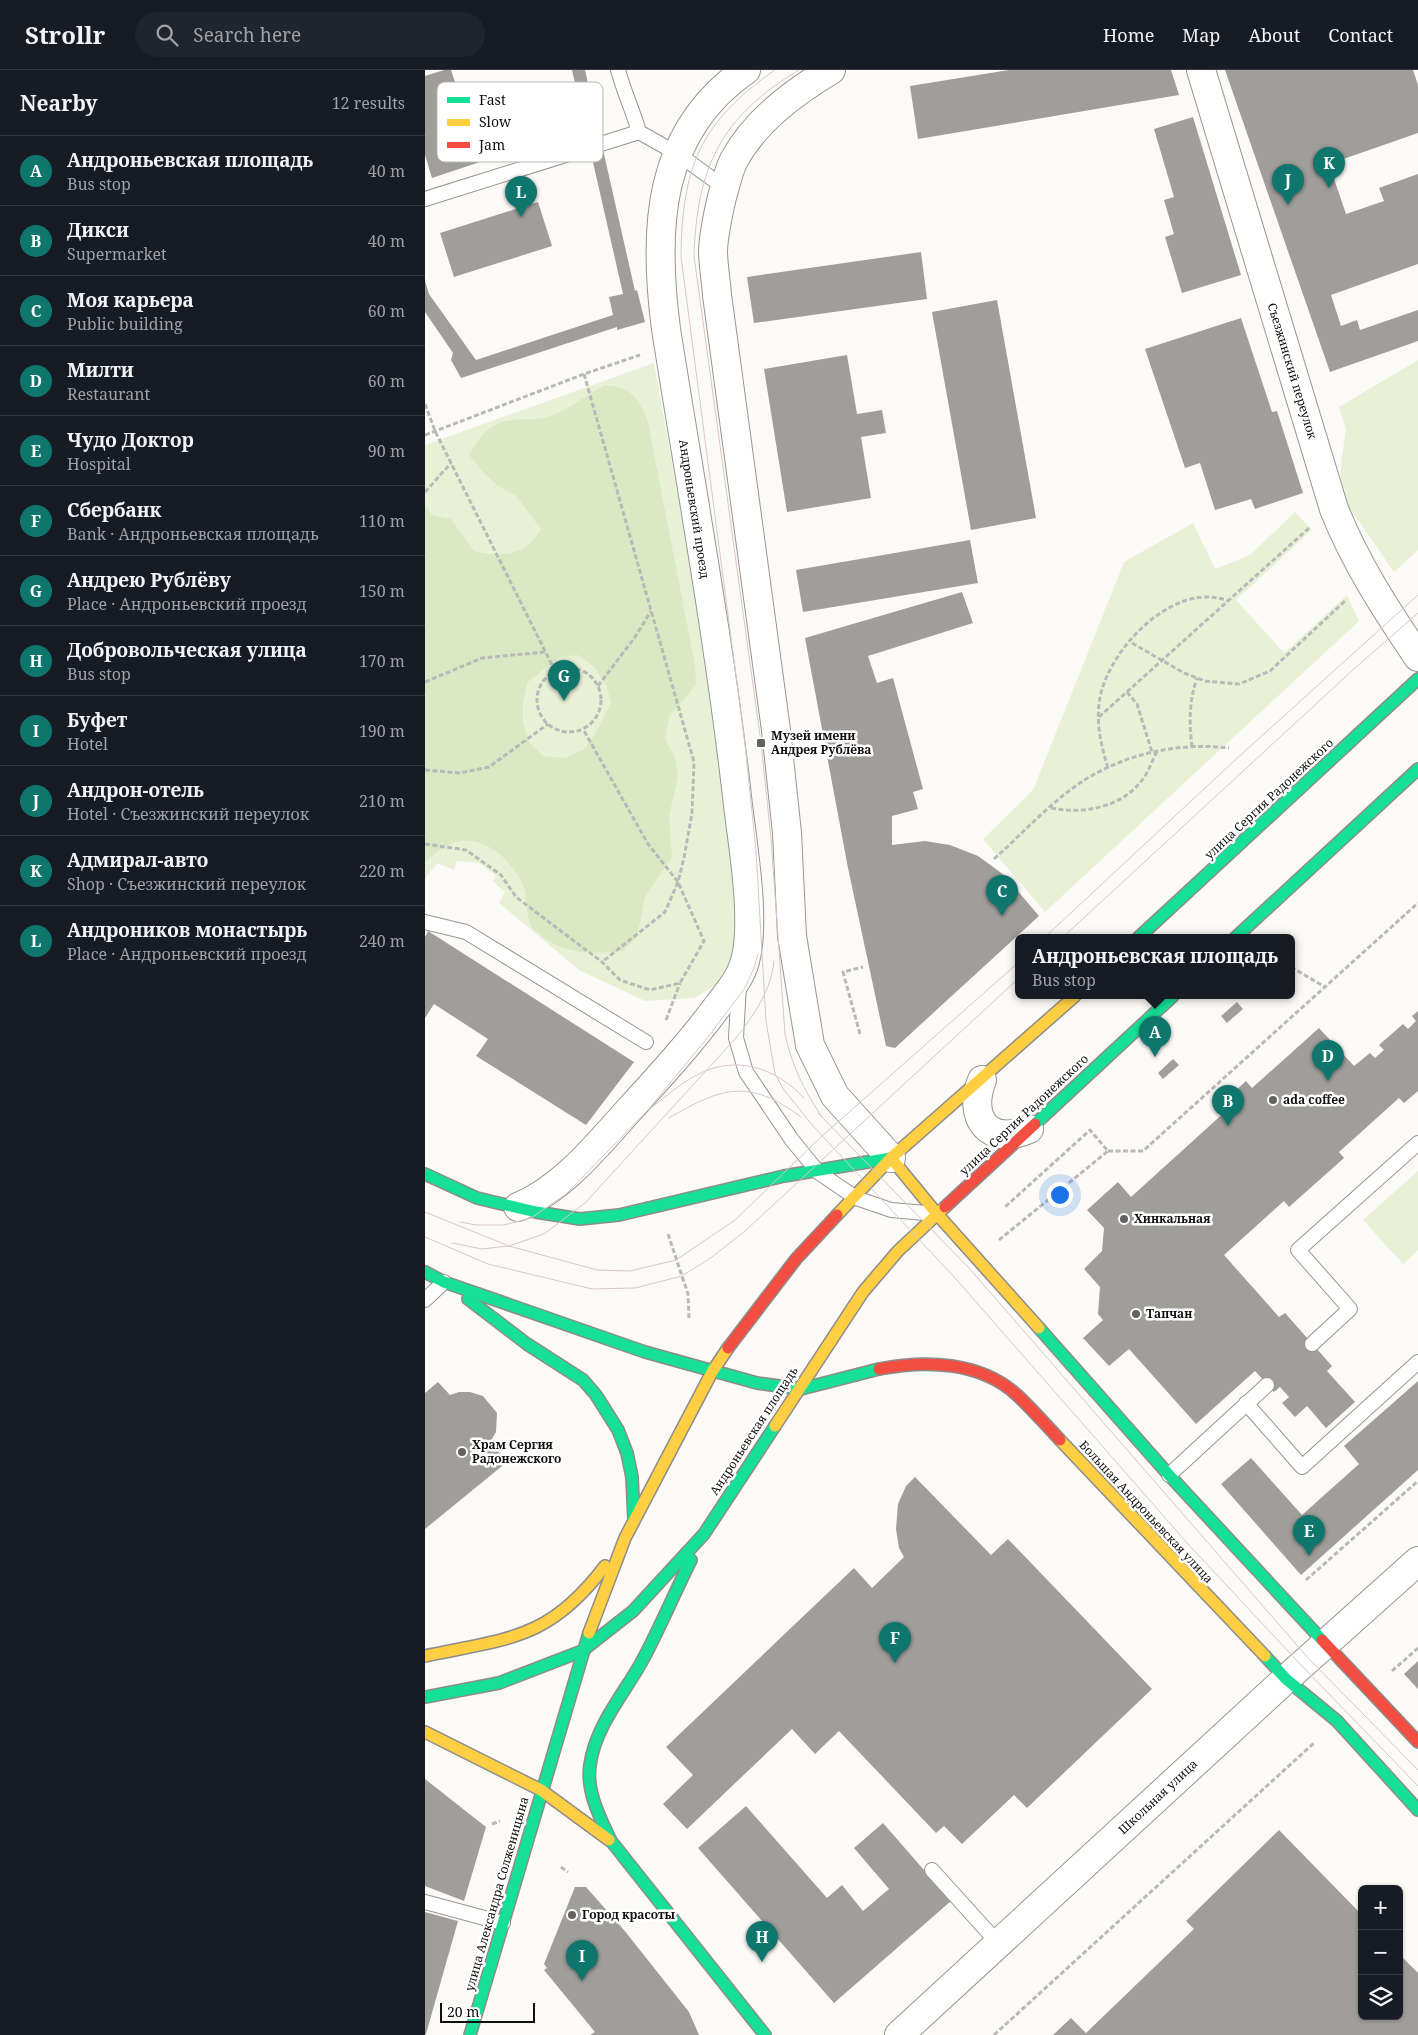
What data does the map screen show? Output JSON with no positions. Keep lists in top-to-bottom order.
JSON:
{
  "streets": {
    "main road": [
      "улица Сергия Радонежского",
      "Андроньевская площадь",
      "Большая Андроньевская улица",
      "улица Александра Солженицына"
    ],
    "street": ["Съезжинский переулок", "Андроньевский проезд", "Школьная улица"]
  },
  "crossings": [
    ["улица Сергия Радонежского", "Андроньевская площадь"],
    ["Андроньевская площадь", "Большая Андроньевская улица"],
    ["Большая Андроньевская улица", "Школьная улица"]
  ],
  "places": {
    "transit": ["Музей имени Андрея Рублёва"],
    "other": [
      "ada coffee",
      "Хинкальная",
      "Тапчан",
      "Храм Сергия Радонежского",
      "Город красоты"
    ]
  },
  "legend": ["Fast", "Slow", "Jam"],
  "scale_bar": "20 m",
  "page": {
    "header": "Strollr",
    "search": "Search here",
    "nav": [
      "Home",
      "Map",
      "About",
      "Contact"
    ],
    "heading": ["Nearby", "12 results"],
    "list": [
      {
        "mark": "A",
        "name": "Андроньевская площадь",
        "note": "Bus stop",
        "value": "40 m"
      },
      {
        "mark": "B",
        "name": "Дикси",
        "note": "Supermarket",
        "value": "40 m"
      },
      {
        "mark": "C",
        "name": "Моя карьера",
        "note": "Public building",
        "value": "60 m"
      },
      {
        "mark": "D",
        "name": "Милти",
        "note": "Restaurant",
        "value": "60 m"
      },
      {
        "mark": "E",
        "name": "Чудо Доктор",
        "note": "Hospital",
        "value": "90 m"
      },
      {
        "mark": "F",
        "name": "Сбербанк",
        "note": "Bank · Андроньевская площадь",
        "value": "110 m"
      },
      {
        "mark": "G",
        "name": "Андрею Рублёву",
        "note": "Place · Андроньевский проезд",
        "value": "150 m"
      },
      {
        "mark": "H",
        "name": "Добровольческая улица",
        "note": "Bus stop",
        "value": "170 m"
      },
      {
        "mark": "I",
        "name": "Буфет",
        "note": "Hotel",
        "value": "190 m"
      },
      {
        "mark": "J",
        "name": "Андрон-отель",
        "note": "Hotel · Съезжинский переулок",
        "value": "210 m"
      },
      {
        "mark": "K",
        "name": "Адмирал-авто",
        "note": "Shop · Съезжинский переулок",
        "value": "220 m"
      },
      {
        "mark": "L",
        "name": "Андроников монастырь",
        "note": "Place · Андроньевский проезд",
        "value": "240 m"
      }
    ],
    "pins": [
      "K",
      "J",
      "L",
      "G",
      "C",
      "A",
      "D",
      "B",
      "E",
      "F",
      "H",
      "I"
    ],
    "popup": ["Андроньевская площадь", "Bus stop"],
    "map_buttons": ["+", "−"],
    "scale": "20 m"
  }
}
